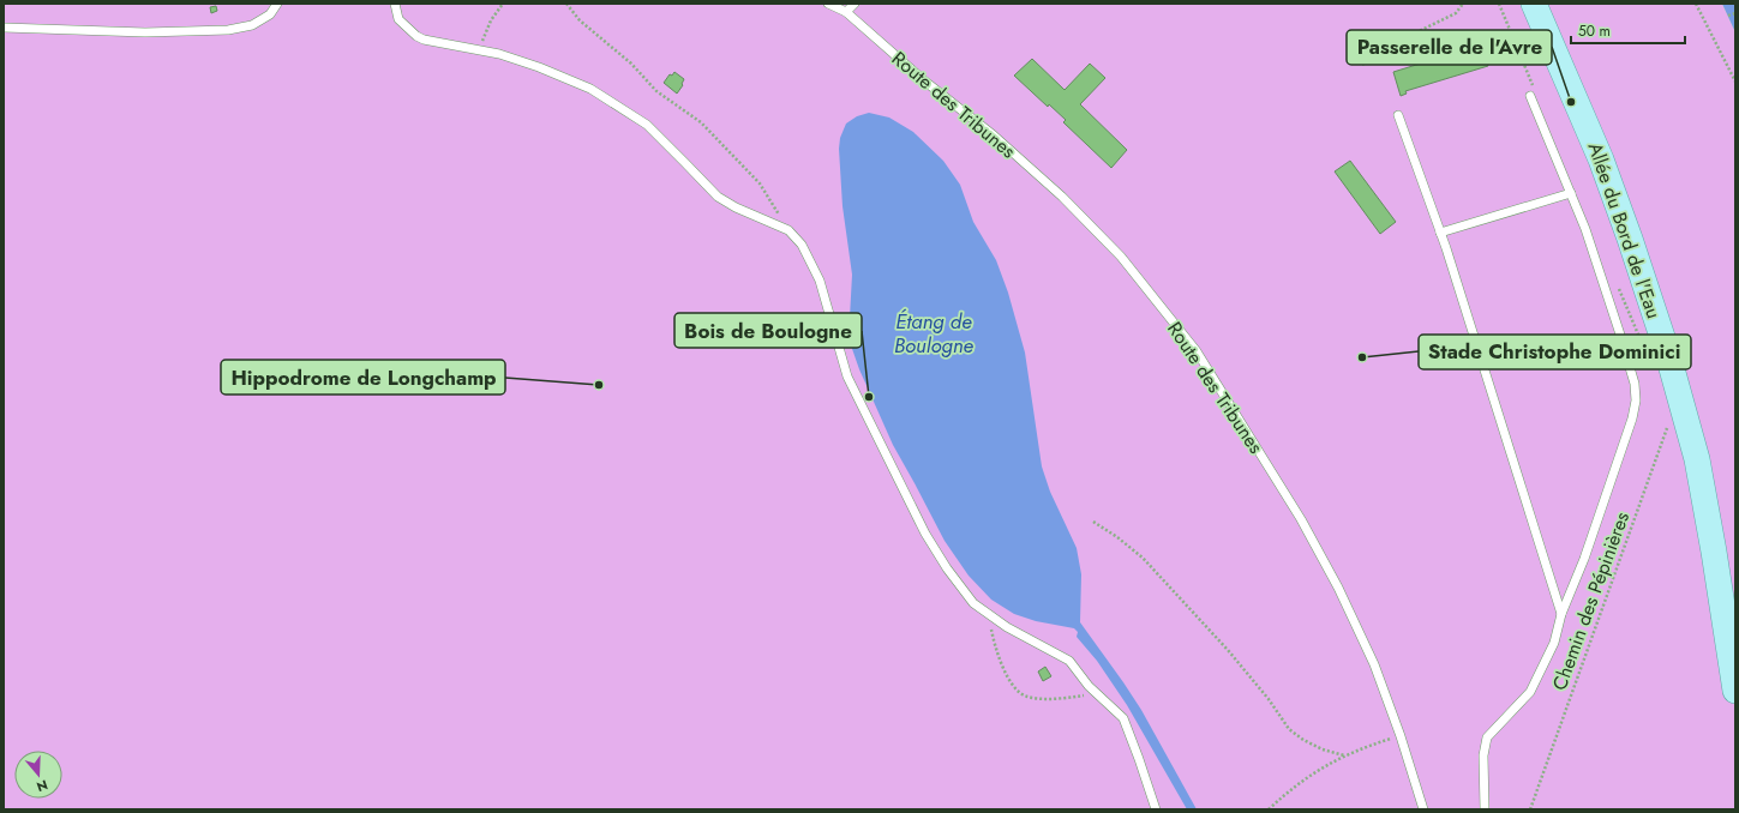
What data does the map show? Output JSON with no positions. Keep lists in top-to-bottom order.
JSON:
{
  "streets": {
    "main road": ["Allée du Bord de l'Eau"],
    "lane": ["Route des Tribunes"],
    "path": ["Chemin des Pépinières"]
  },
  "crossings": [
    ["Allée du Bord de l'Eau", "Chemin des Pépinières"]
  ],
  "water": ["Étang de Boulogne"],
  "places": [
    "Passerelle de l'Avre",
    "Stade Christophe Dominici",
    "Hippodrome de Longchamp",
    "Bois de Boulogne"
  ],
  "scale_bar": "50 m",
  "north": "bottom"
}
